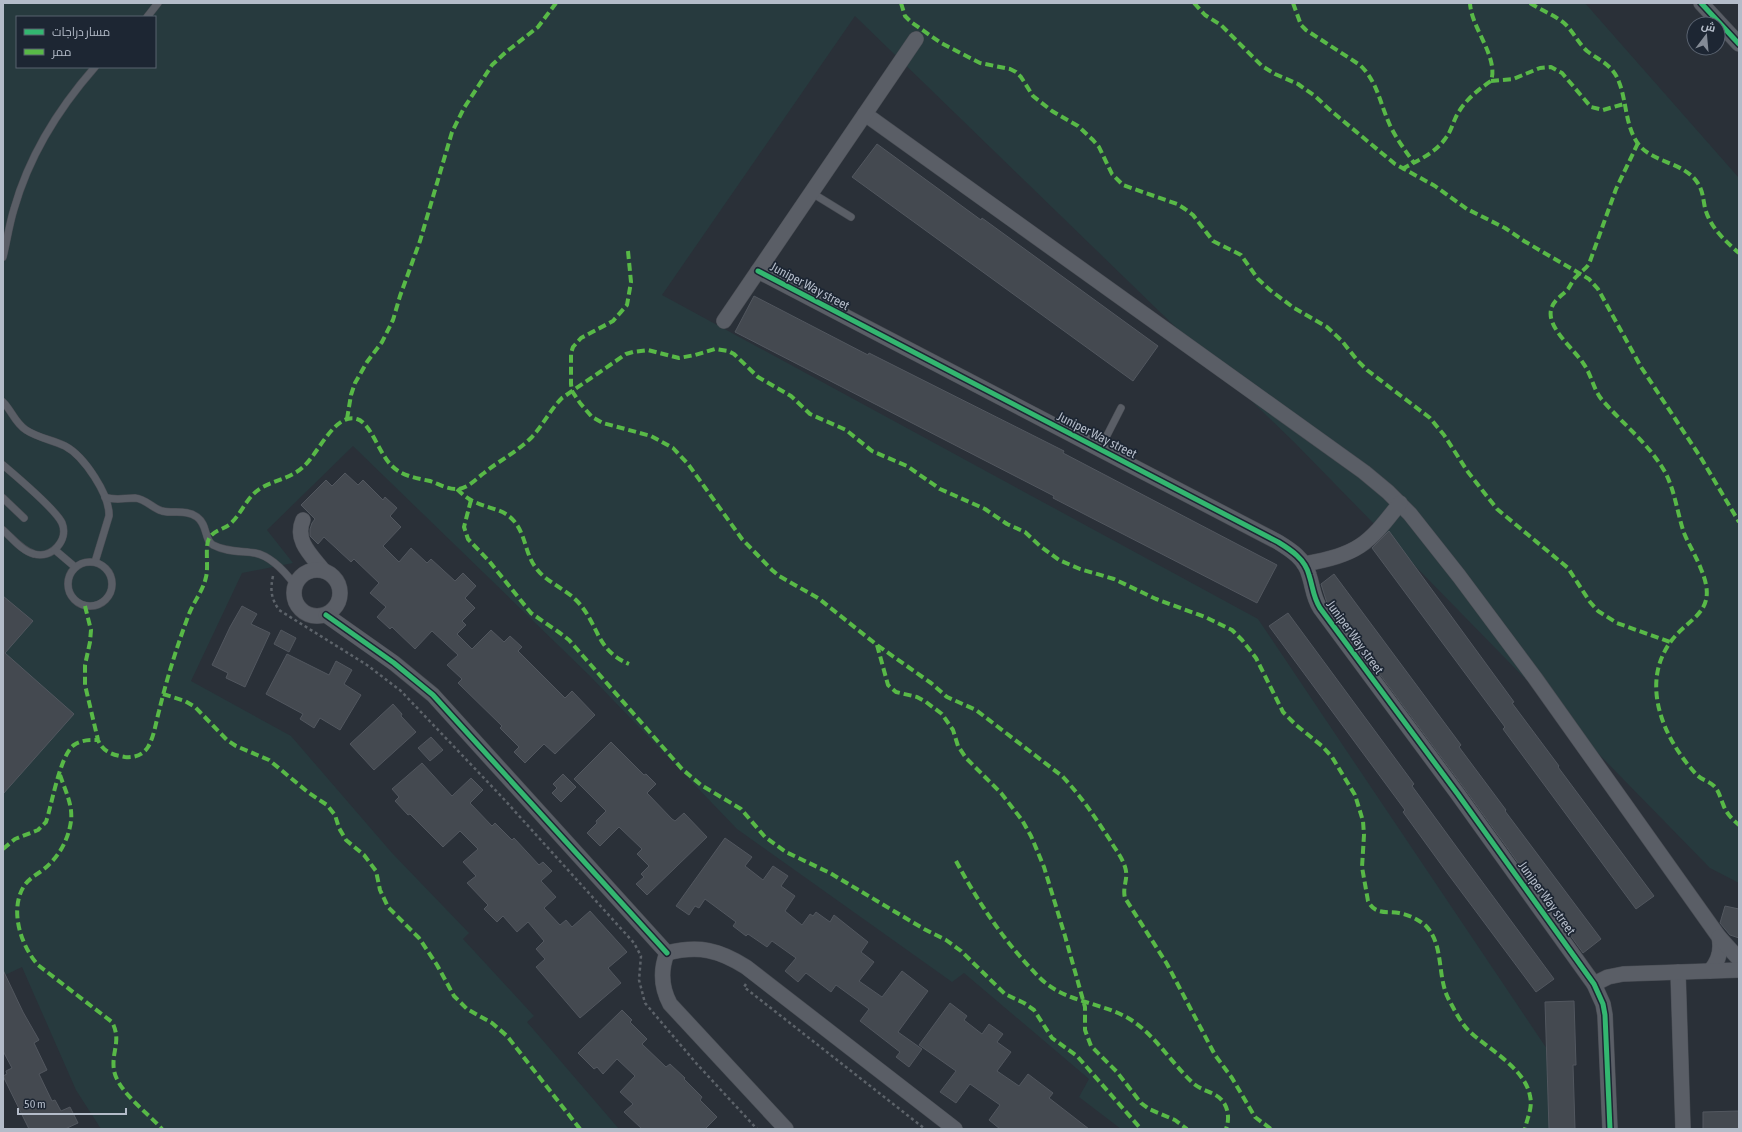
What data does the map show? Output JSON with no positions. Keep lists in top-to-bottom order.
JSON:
{
  "streets": {
    "street": ["Juniper Way street"]
  },
  "legend": ["مسار دراجات", "ممر"],
  "scale_bar": "50 m",
  "north": "top"
}
